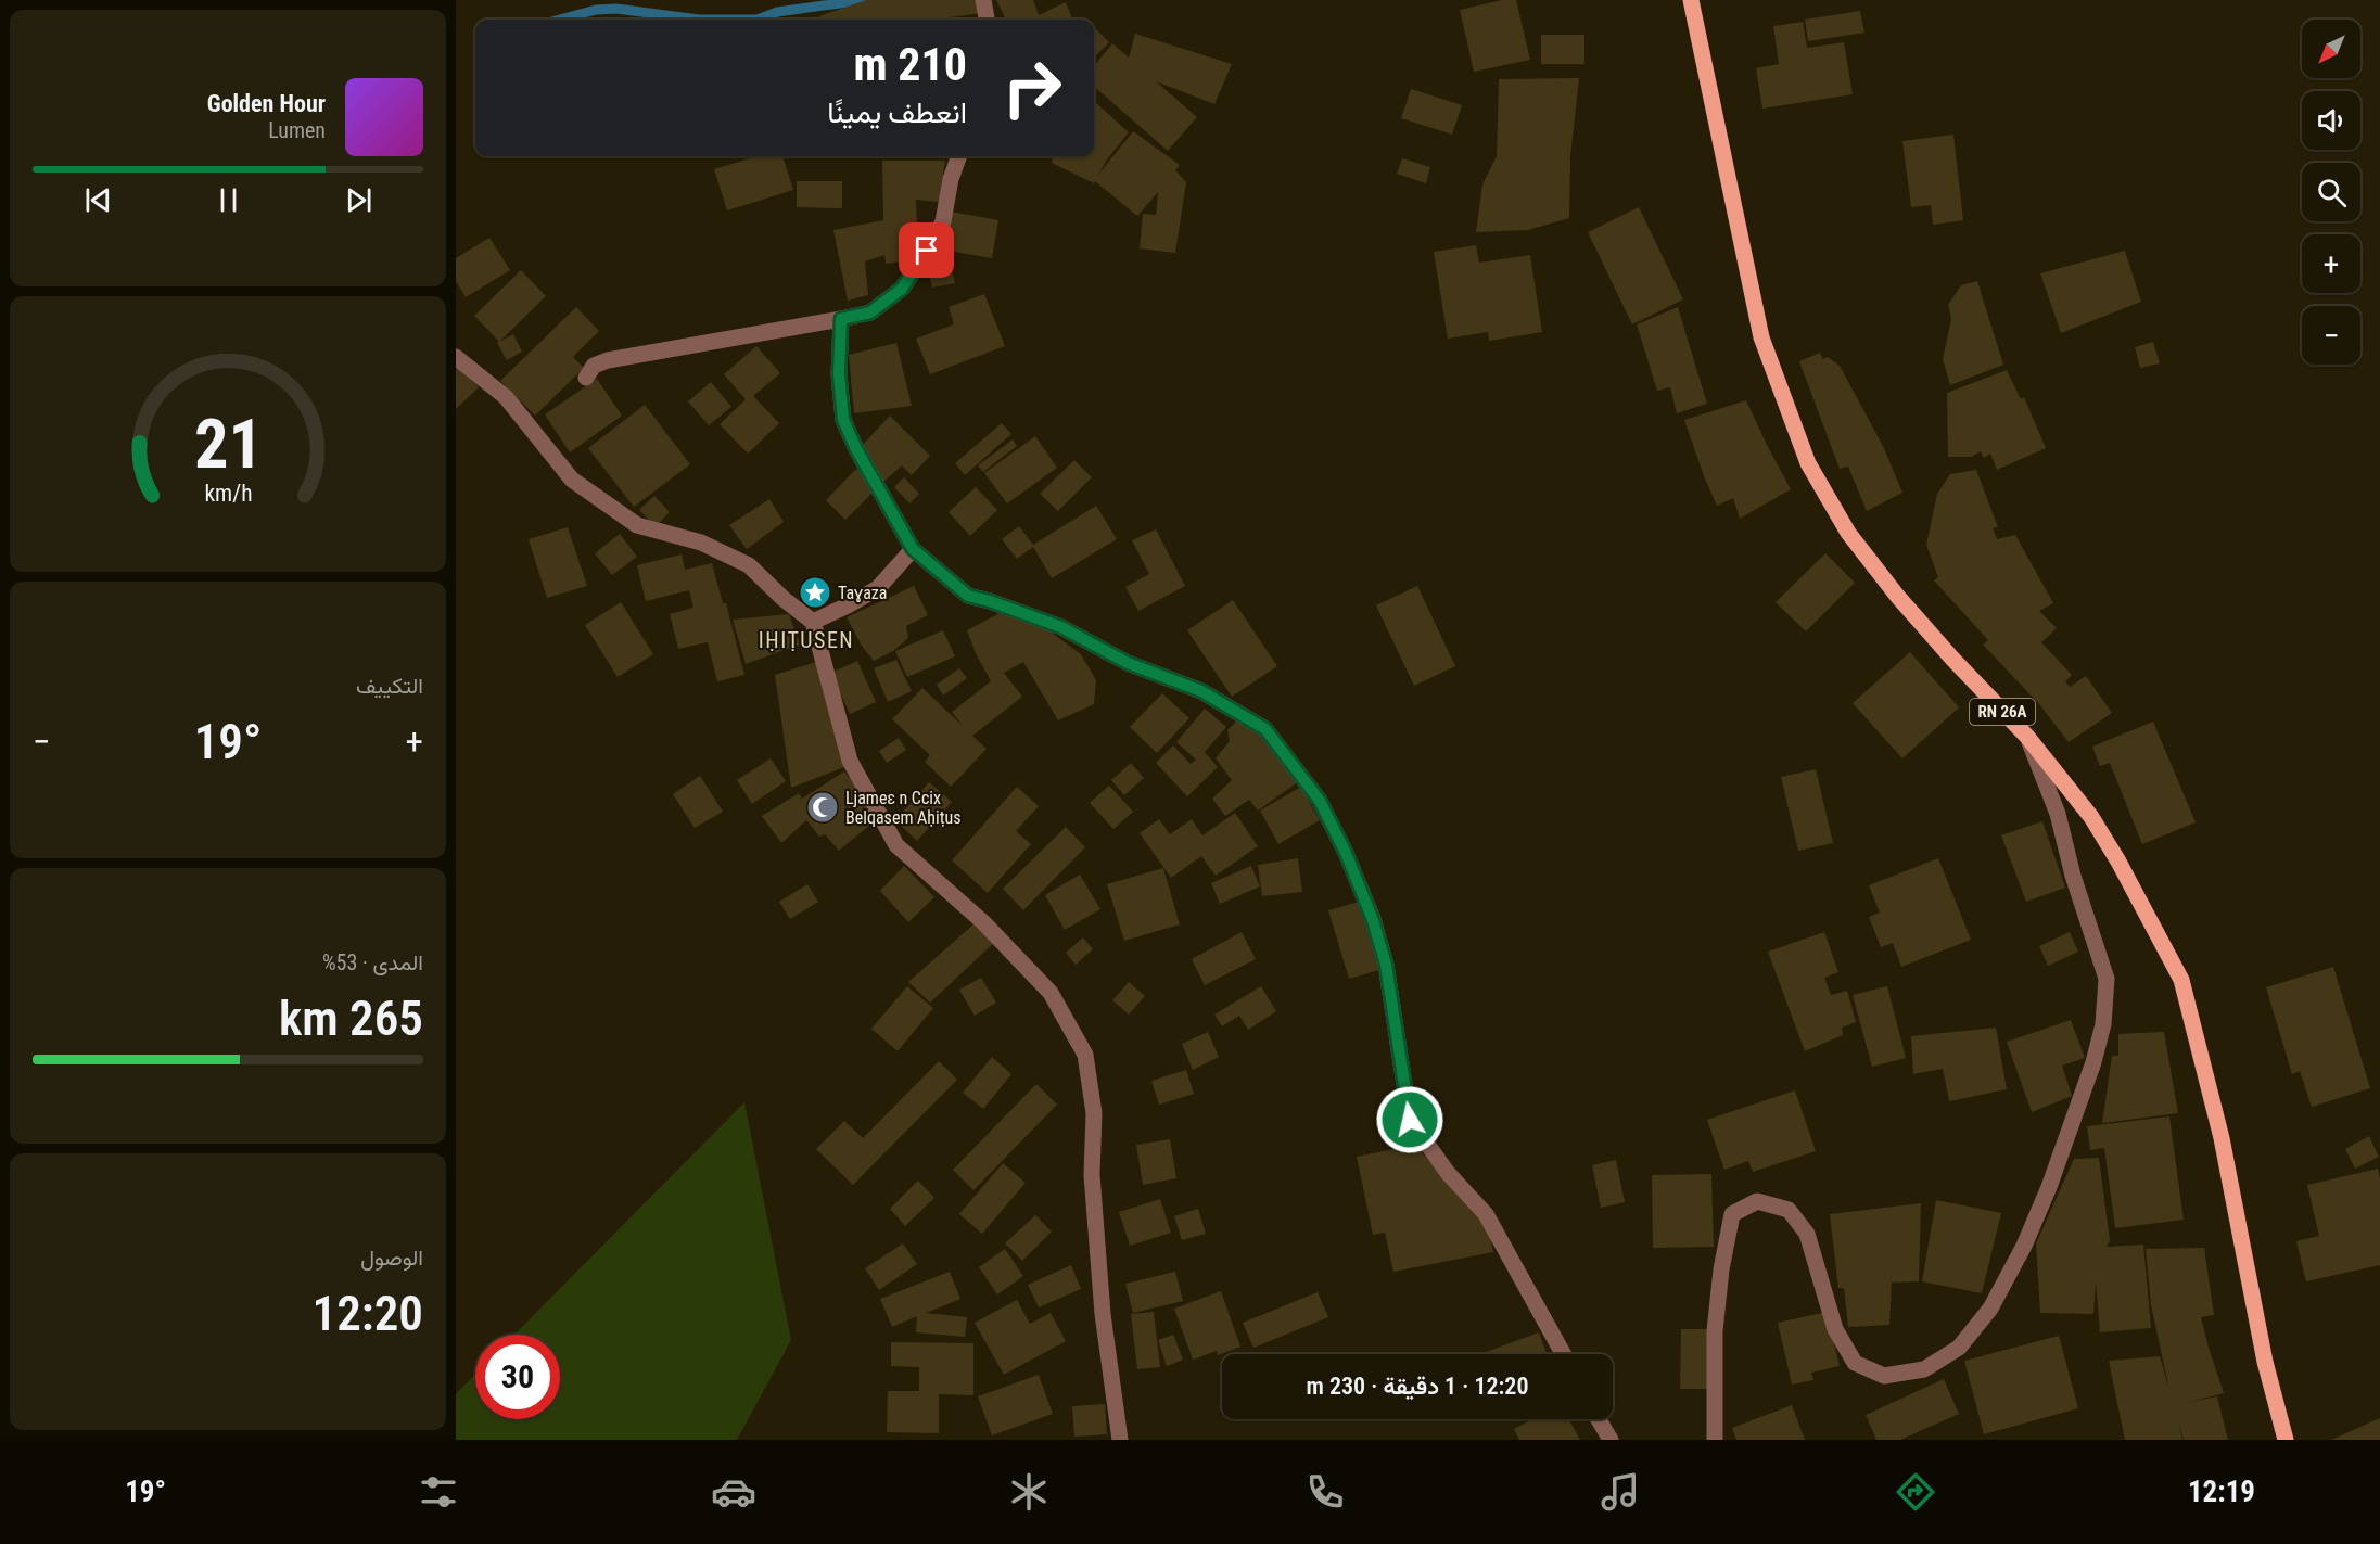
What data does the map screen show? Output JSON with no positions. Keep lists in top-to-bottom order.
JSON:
{
  "streets": {
    "main road": ["RN 26A"]
  },
  "districts": ["IḤIṬUSEN"],
  "places": {
    "place": ["Taɣaza"],
    "mosque": ["Ljameɛ n Ccix Belqasem Aḥiṭus"]
  },
  "north": "bottom left",
  "page": {
    "map_buttons": ["+", "−"],
    "turn": ["210 m", "انعطف يمينًا"],
    "song": ["Golden Hour", "Lumen"],
    "tile": [
      "التكييف",
      ["المدى · 53%", "265 km"],
      ["الوصول", "12:20"]
    ],
    "heat": ["−", "19°", "+"],
    "limit": "30",
    "trip": "12:20 · 1 دقيقة · 230 m",
    "tabs": ["12:19", "19°"],
    "gauge": ["21", "km/h"]
  }
}
